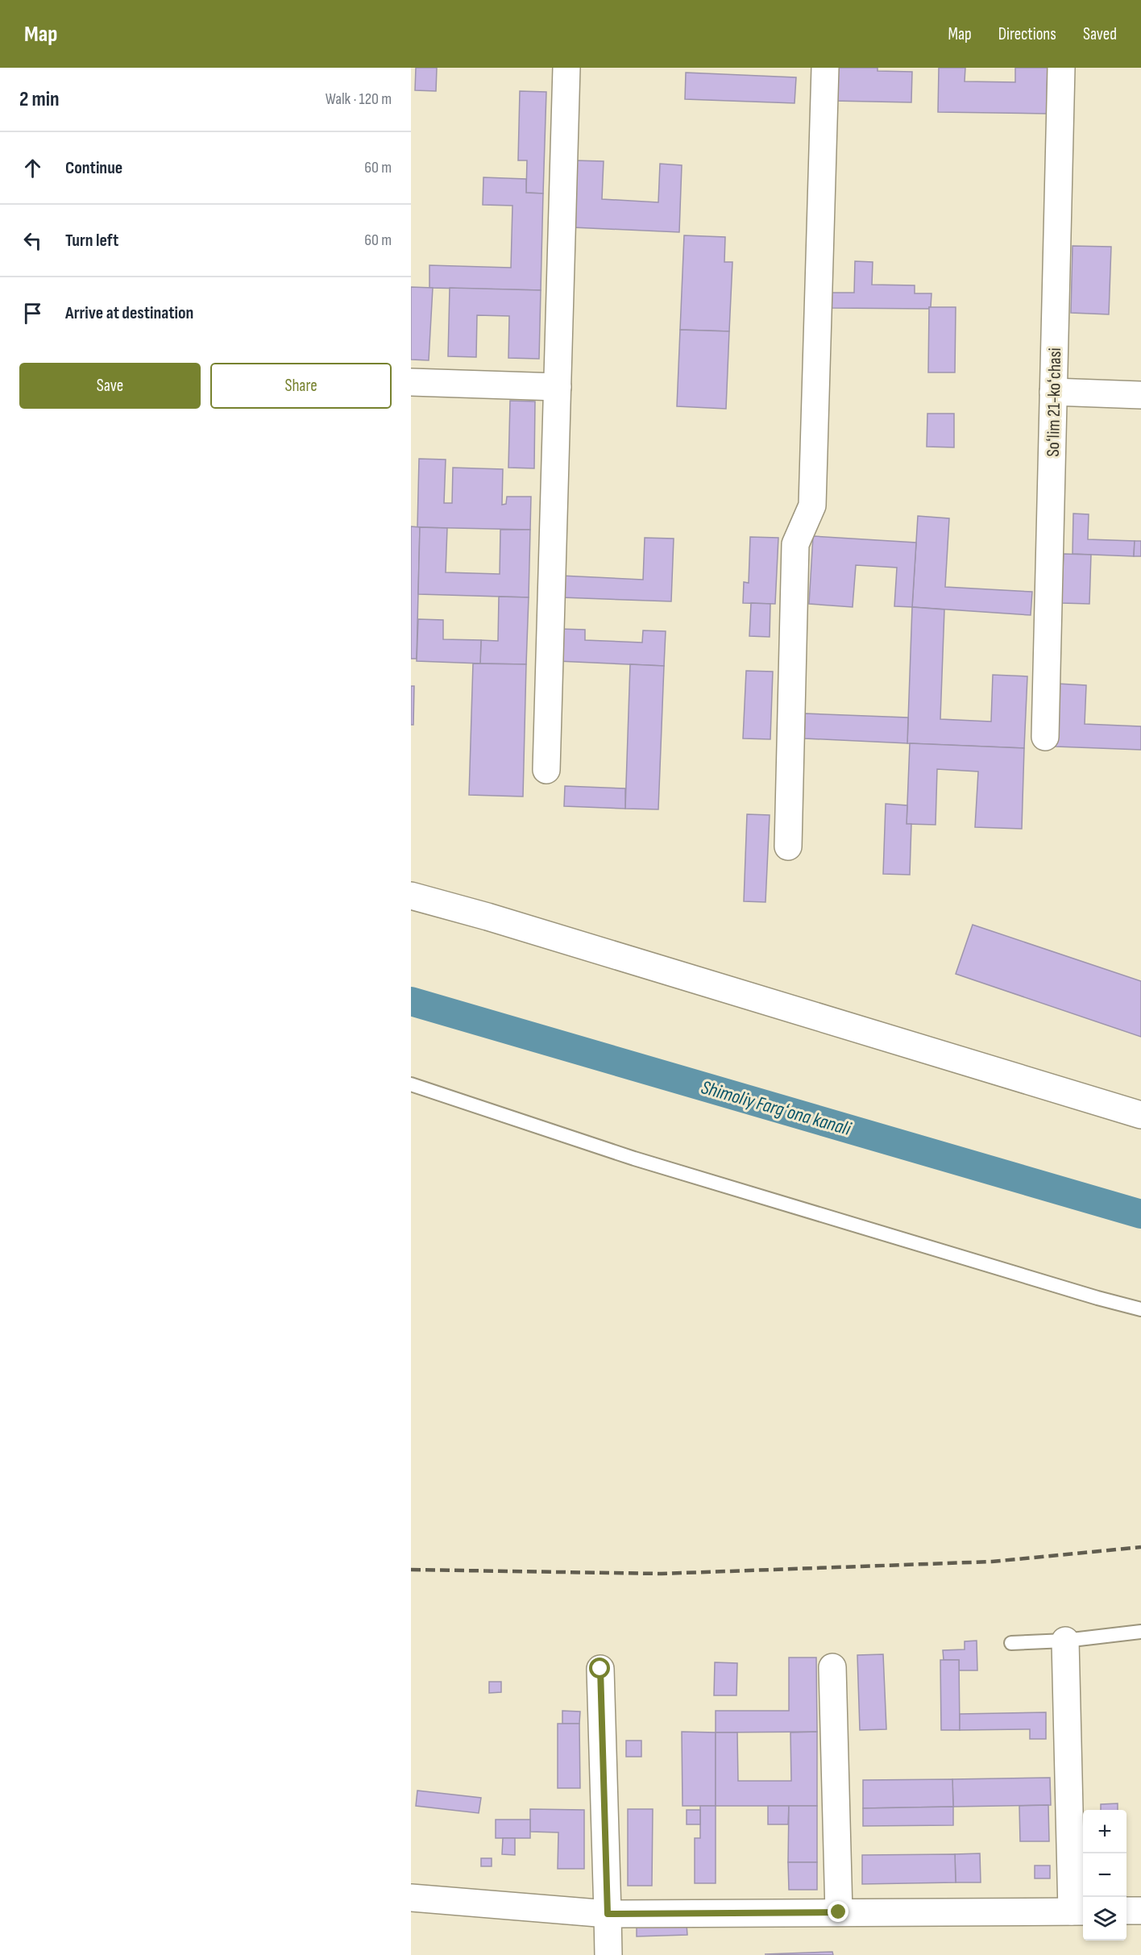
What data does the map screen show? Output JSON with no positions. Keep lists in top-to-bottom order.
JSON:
{
  "streets": {
    "street": ["Soʻlim 21-koʻchasi"]
  },
  "water": ["Shimoliy Fargʻona kanali"],
  "page": {
    "header": "Map",
    "nav": ["Map", "Directions", "Saved"],
    "heading": ["2 min", "Walk · 120 m"],
    "list": [
      ["Continue", "60 m"],
      ["Turn left", "60 m"],
      "Arrive at destination"
    ],
    "buttons": ["Save", "Share"],
    "map_buttons": ["+", "−"]
  }
}
